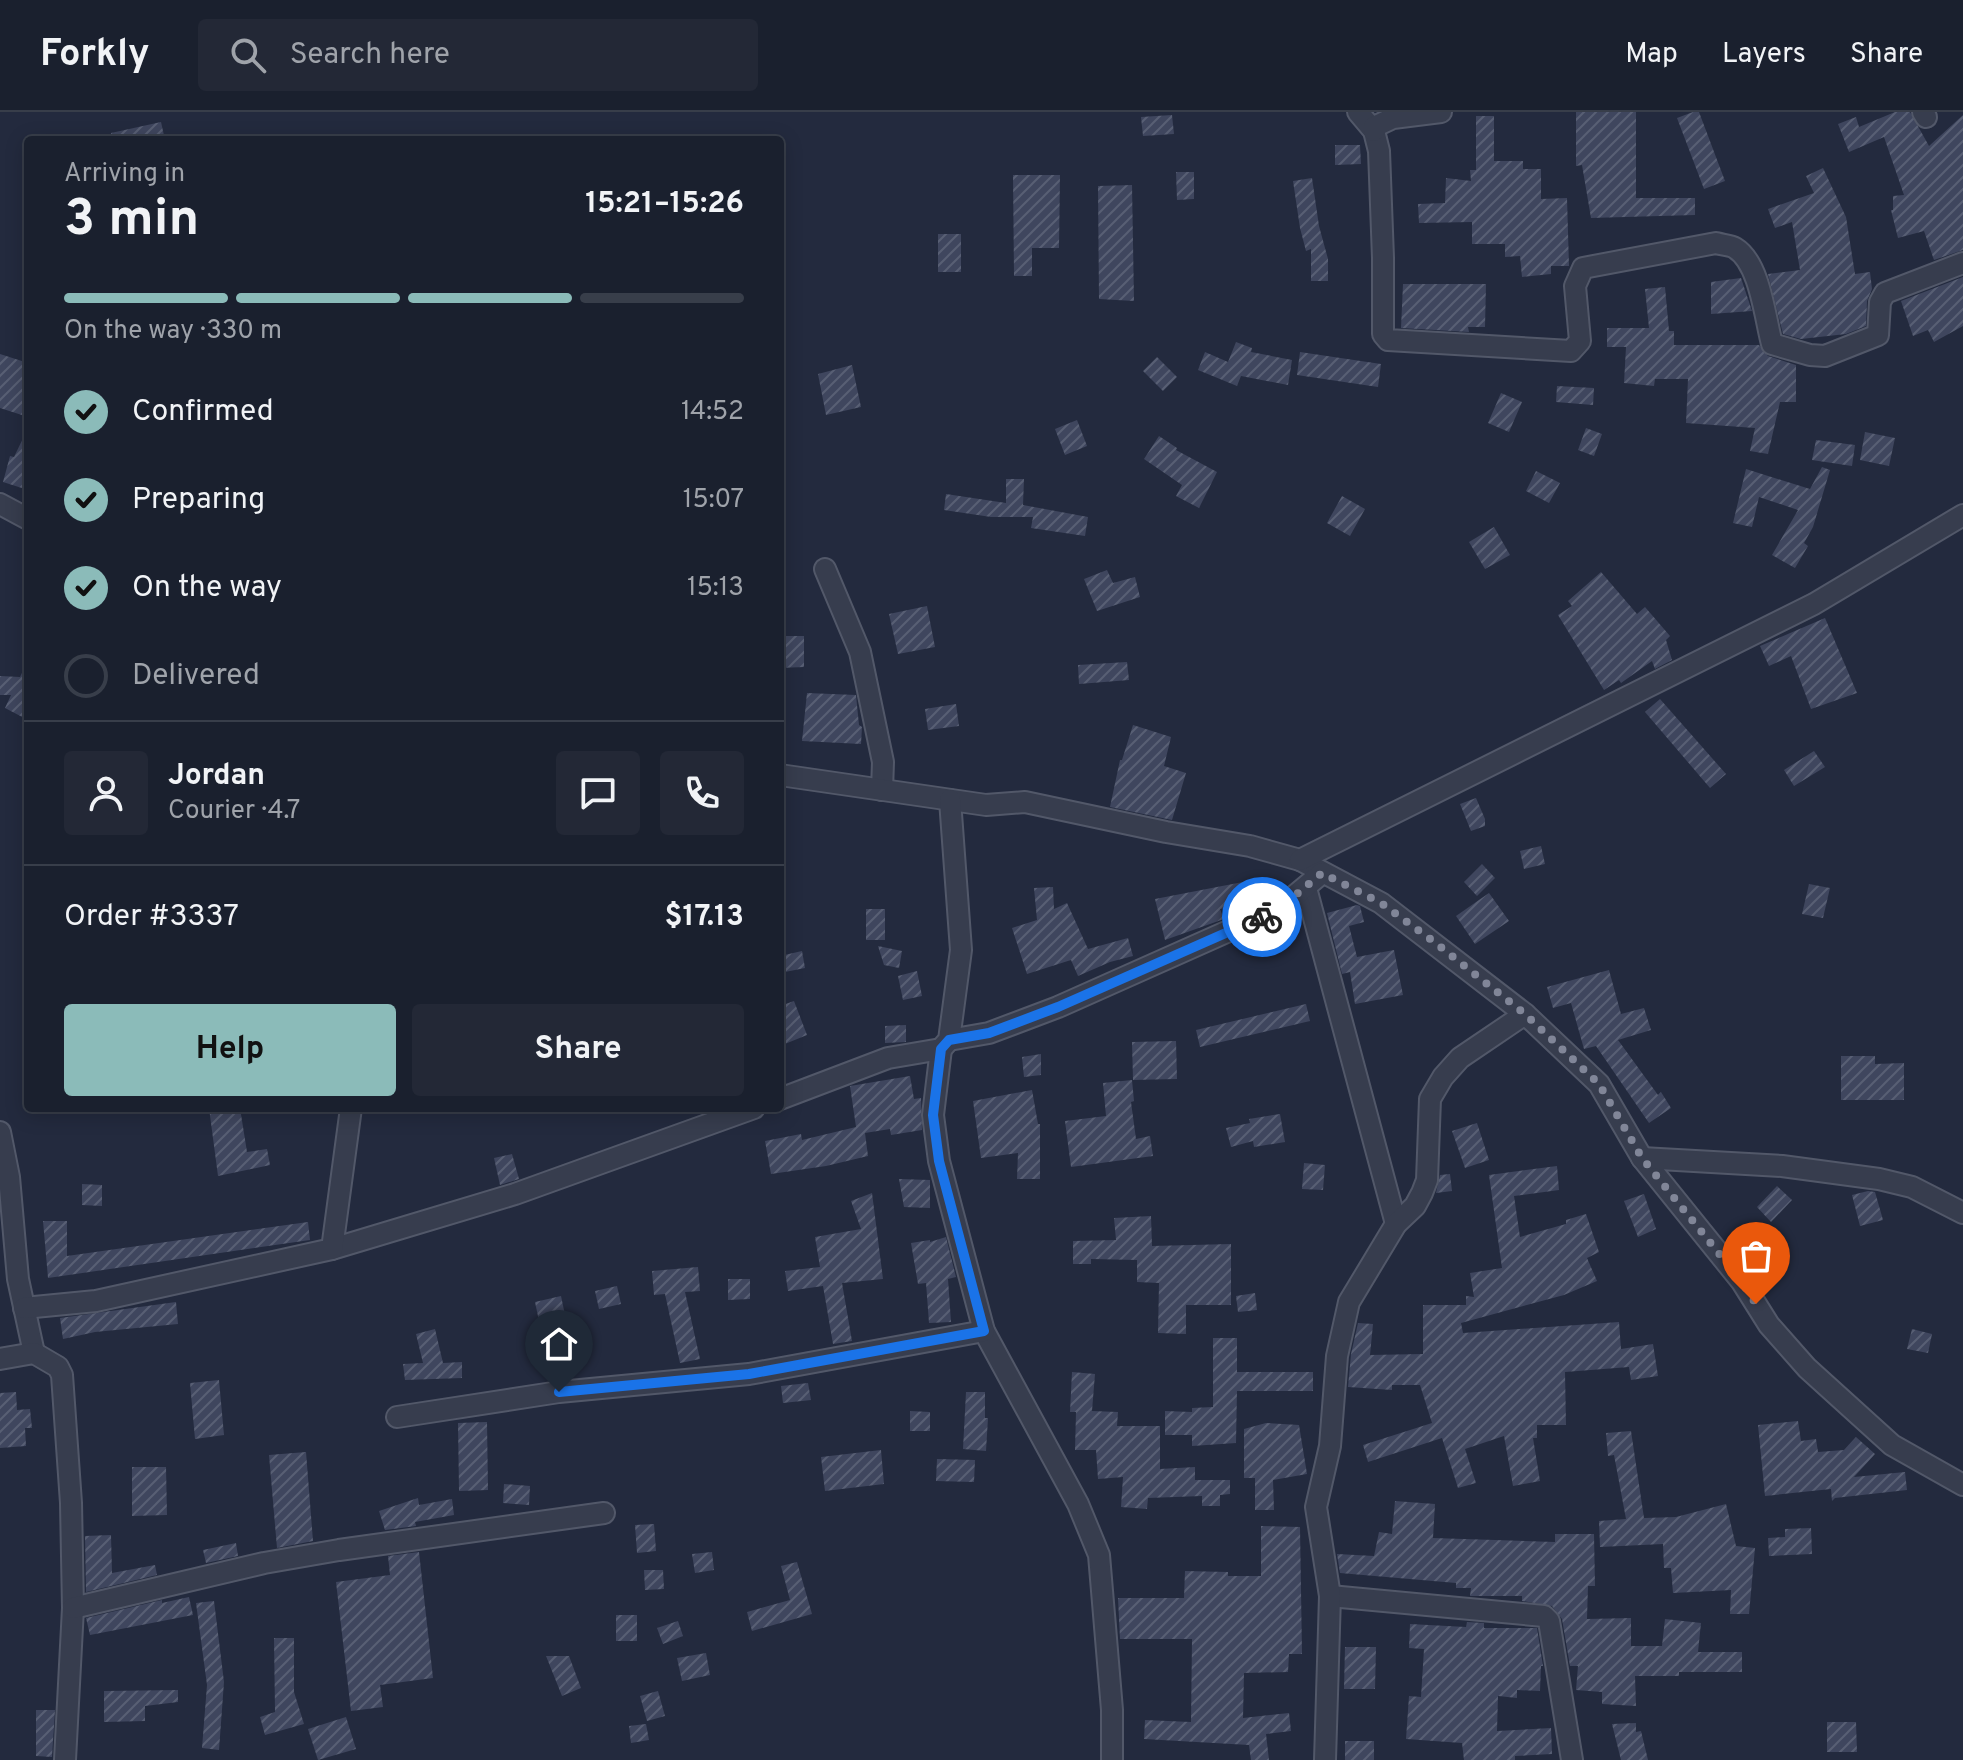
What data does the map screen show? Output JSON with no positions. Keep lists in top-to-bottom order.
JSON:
{
  "page": {
    "header": "Forkly",
    "search": "Search here",
    "nav": ["Map", "Layers", "Share"],
    "heading": ["3 min", "Arriving in", "15:21–15:26"],
    "panel": [
      "Jordan",
      "Courier · 4.7",
      "Order #3337",
      "$17.13"
    ],
    "bar": "On the way · 330 m",
    "list": [
      ["Confirmed", "14:52"],
      ["Preparing", "15:07"],
      ["On the way", "15:13"],
      "Delivered"
    ],
    "buttons": ["Help", "Share"]
  }
}
